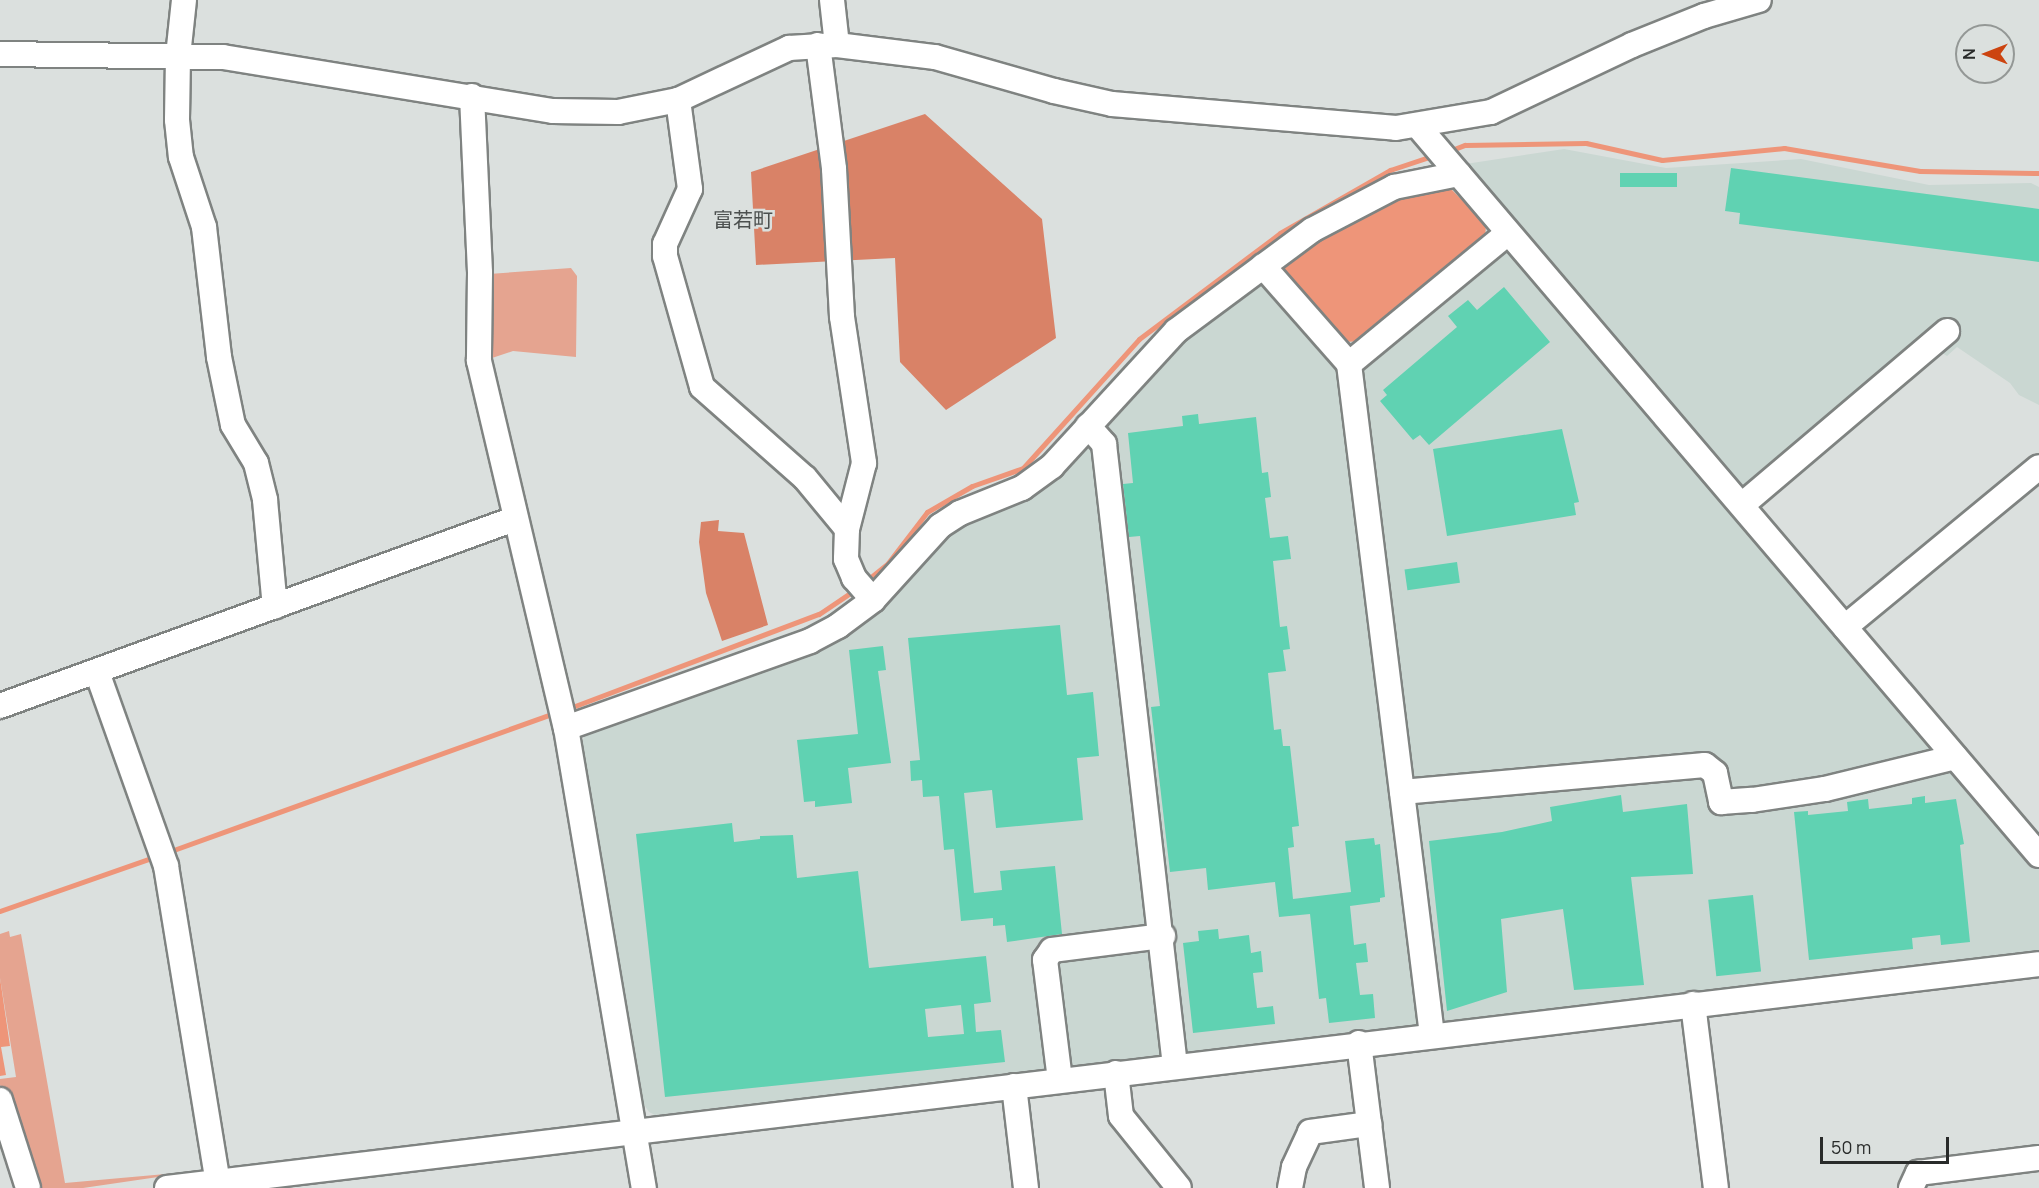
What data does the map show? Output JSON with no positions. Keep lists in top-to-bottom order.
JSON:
{
  "districts": ["富若町"],
  "scale_bar": "50 m",
  "north": "left"
}
